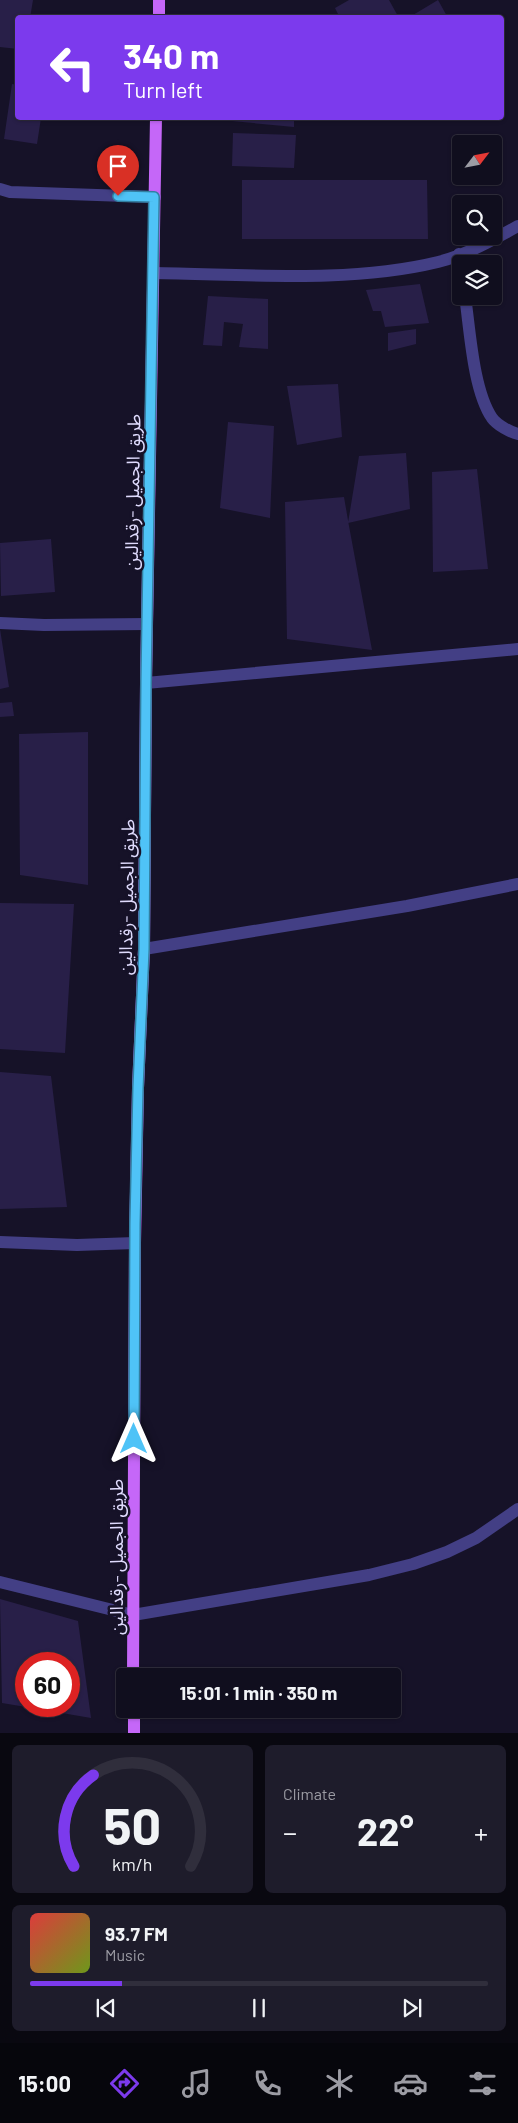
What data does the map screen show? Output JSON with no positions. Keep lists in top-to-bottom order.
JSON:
{
  "streets": {
    "main road": ["طريق الجميل -رقدالين"]
  },
  "north": "top right",
  "page": {
    "turn": ["340 m", "Turn left"],
    "limit": "60",
    "trip": "15:01 · 1 min · 350 m",
    "tile": "Climate",
    "heat": ["−", "22°", "+"],
    "song": ["93.7 FM", "Music"],
    "tabs": "15:00",
    "gauge": ["50", "km/h"]
  }
}
